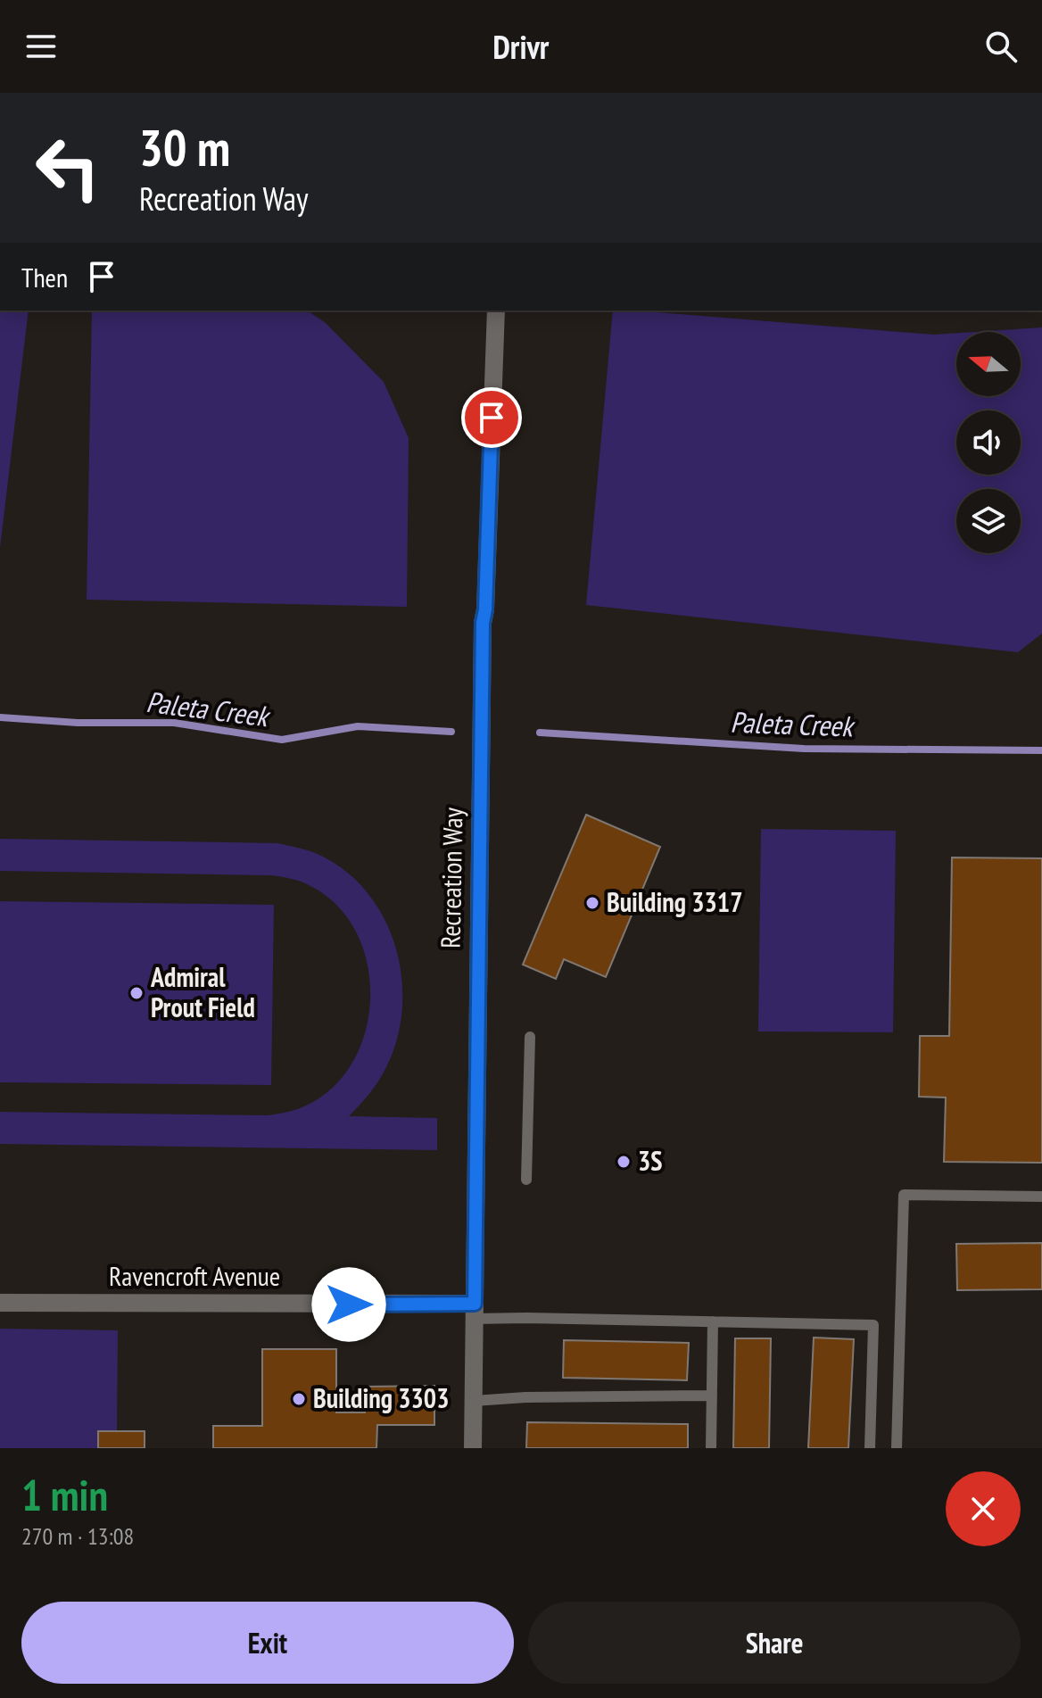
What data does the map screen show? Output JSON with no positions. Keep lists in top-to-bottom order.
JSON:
{
  "streets": {
    "street": ["Recreation Way", "Ravencroft Avenue"]
  },
  "crossings": [
    ["Recreation Way", "Ravencroft Avenue"]
  ],
  "water": ["Paleta Creek"],
  "places": [
    "Building 3317",
    "Admiral Prout Field",
    "3S",
    "Building 3303"
  ],
  "north": "left",
  "page": {
    "header": "Drivr",
    "turn": ["30 m", "Recreation Way"],
    "then": "Then",
    "heading": ["1 min", "270 m · 13:08"],
    "buttons": ["Exit", "Share"]
  }
}
